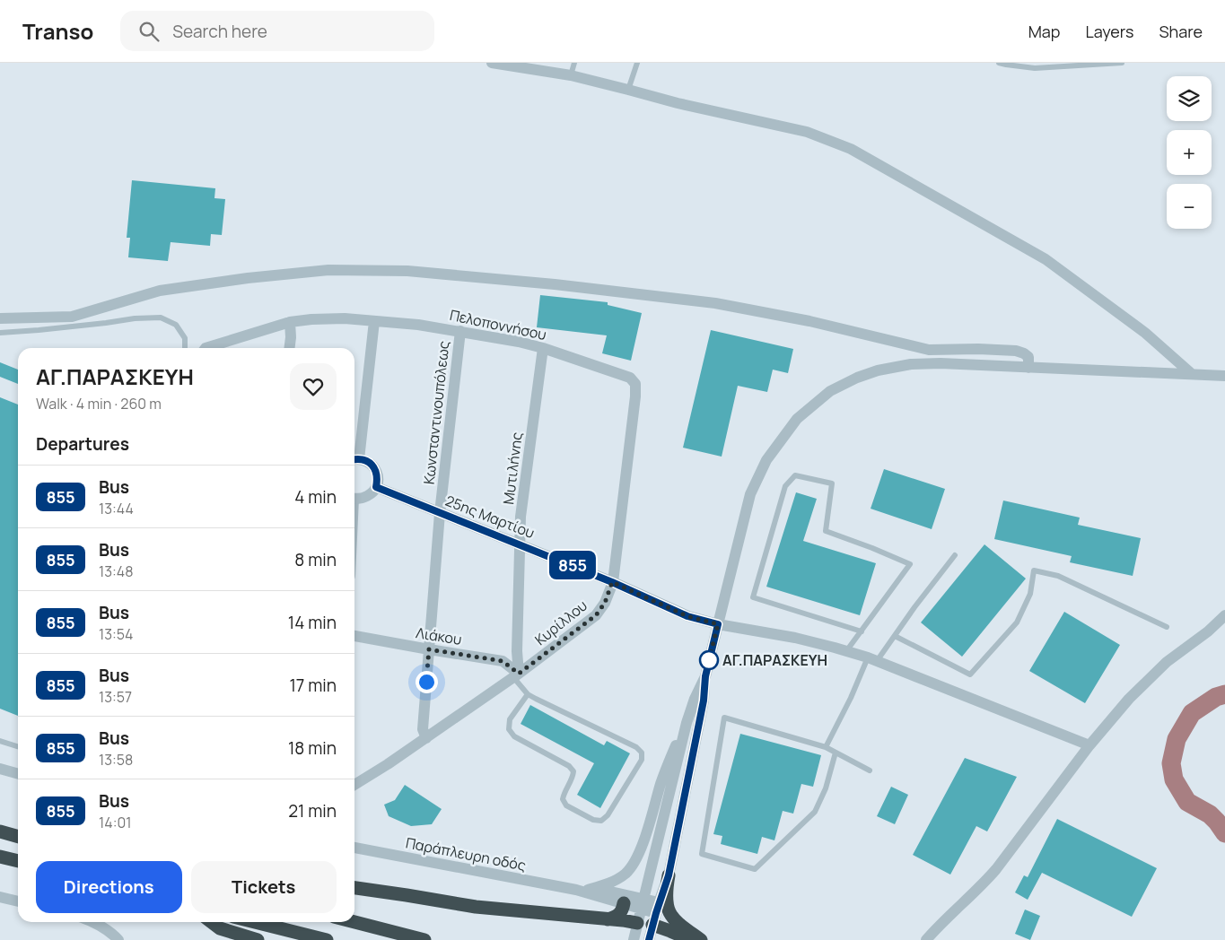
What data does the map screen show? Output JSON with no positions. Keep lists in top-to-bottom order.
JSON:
{
  "streets": {
    "street": [
      "Πελοποννήσου",
      "Κωνσταντινουπόλεως",
      "Μυτιλήνης",
      "25ης Μαρτίου",
      "Κυρίλλου",
      "Λιάκου",
      "Παράπλευρη οδός"
    ]
  },
  "crossings": [
    ["Πελοποννήσου", "Κωνσταντινουπόλεως"],
    ["Πελοποννήσου", "Μυτιλήνης"],
    ["Πελοποννήσου", "Κυρίλλου"],
    ["Κωνσταντινουπόλεως", "25ης Μαρτίου"],
    ["Κωνσταντινουπόλεως", "Κυρίλλου"],
    ["Κωνσταντινουπόλεως", "Λιάκου"],
    ["Μυτιλήνης", "25ης Μαρτίου"],
    ["Μυτιλήνης", "Κυρίλλου"],
    ["Μυτιλήνης", "Λιάκου"],
    ["25ης Μαρτίου", "Κυρίλλου"],
    ["Κυρίλλου", "Λιάκου"]
  ],
  "places": ["ΑΓ.ΠΑΡΑΣΚΕΥΗ"],
  "lines": ["bus line 855"],
  "page": {
    "header": "Transo",
    "search": "Search here",
    "nav": ["Map", "Layers", "Share"],
    "on_map": "855",
    "map_buttons": ["+", "−"],
    "heading": [
      ["ΑΓ.ΠΑΡΑΣΚΕΥΗ", "Walk · 4 min · 260 m"],
      "Departures"
    ],
    "list": [
      {
        "mark": "855",
        "name": "Bus",
        "note": "13:44",
        "value": "4 min"
      },
      {
        "mark": "855",
        "name": "Bus",
        "note": "13:48",
        "value": "8 min"
      },
      {
        "mark": "855",
        "name": "Bus",
        "note": "13:54",
        "value": "14 min"
      },
      {
        "mark": "855",
        "name": "Bus",
        "note": "13:57",
        "value": "17 min"
      },
      {
        "mark": "855",
        "name": "Bus",
        "note": "13:58",
        "value": "18 min"
      },
      {
        "mark": "855",
        "name": "Bus",
        "note": "14:01",
        "value": "21 min"
      }
    ],
    "buttons": ["Directions", "Tickets"]
  }
}
